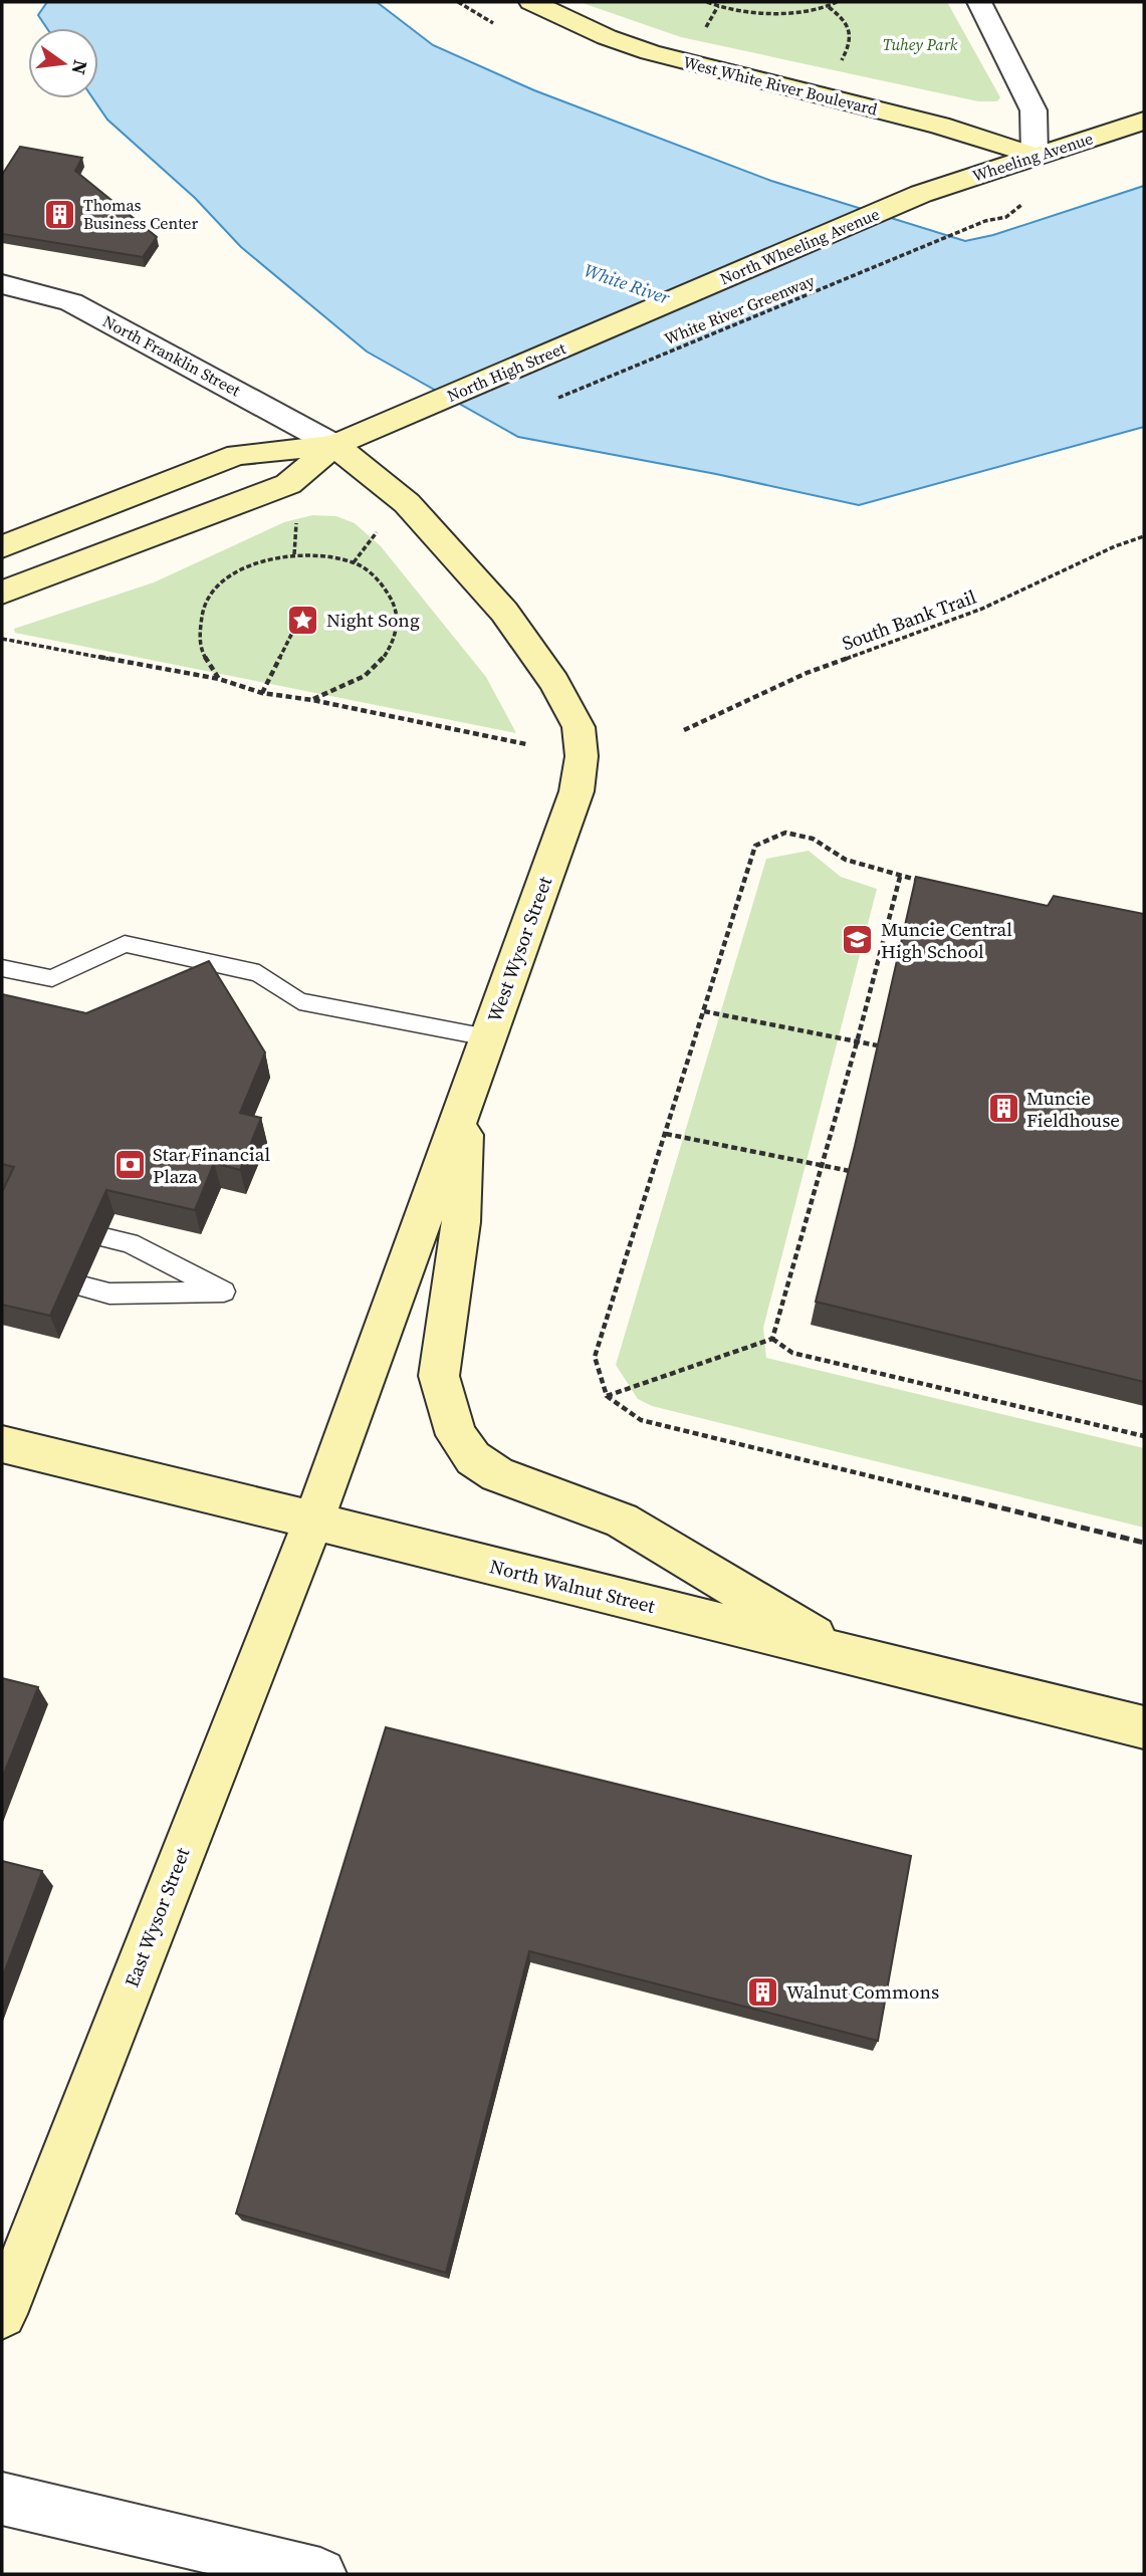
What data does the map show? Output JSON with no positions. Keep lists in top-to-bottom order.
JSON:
{
  "streets": {
    "main road": [
      "West White River Boulevard",
      "Wheeling Avenue",
      "North Wheeling Avenue",
      "North High Street",
      "West Wysor Street",
      "North Walnut Street",
      "East Wysor Street"
    ],
    "street": ["North Franklin Street"],
    "path": ["White River Greenway", "South Bank Trail"]
  },
  "crossings": [
    ["West White River Boulevard", "Wheeling Avenue"],
    ["Wheeling Avenue", "North Wheeling Avenue"],
    ["North Wheeling Avenue", "North High Street"],
    ["North Franklin Street", "North High Street"],
    ["North Franklin Street", "West Wysor Street"],
    ["North High Street", "West Wysor Street"],
    ["West Wysor Street", "North Walnut Street"],
    ["West Wysor Street", "East Wysor Street"],
    ["North Walnut Street", "East Wysor Street"]
  ],
  "water": ["White River"],
  "parks": ["Tuhey Park"],
  "places": {
    "building": ["Thomas Business Center", "Muncie Fieldhouse", "Walnut Commons"],
    "place": ["Night Song"],
    "school or university": ["Muncie Central High School"],
    "bank": ["Star Financial Plaza"]
  },
  "north": "right"
}
